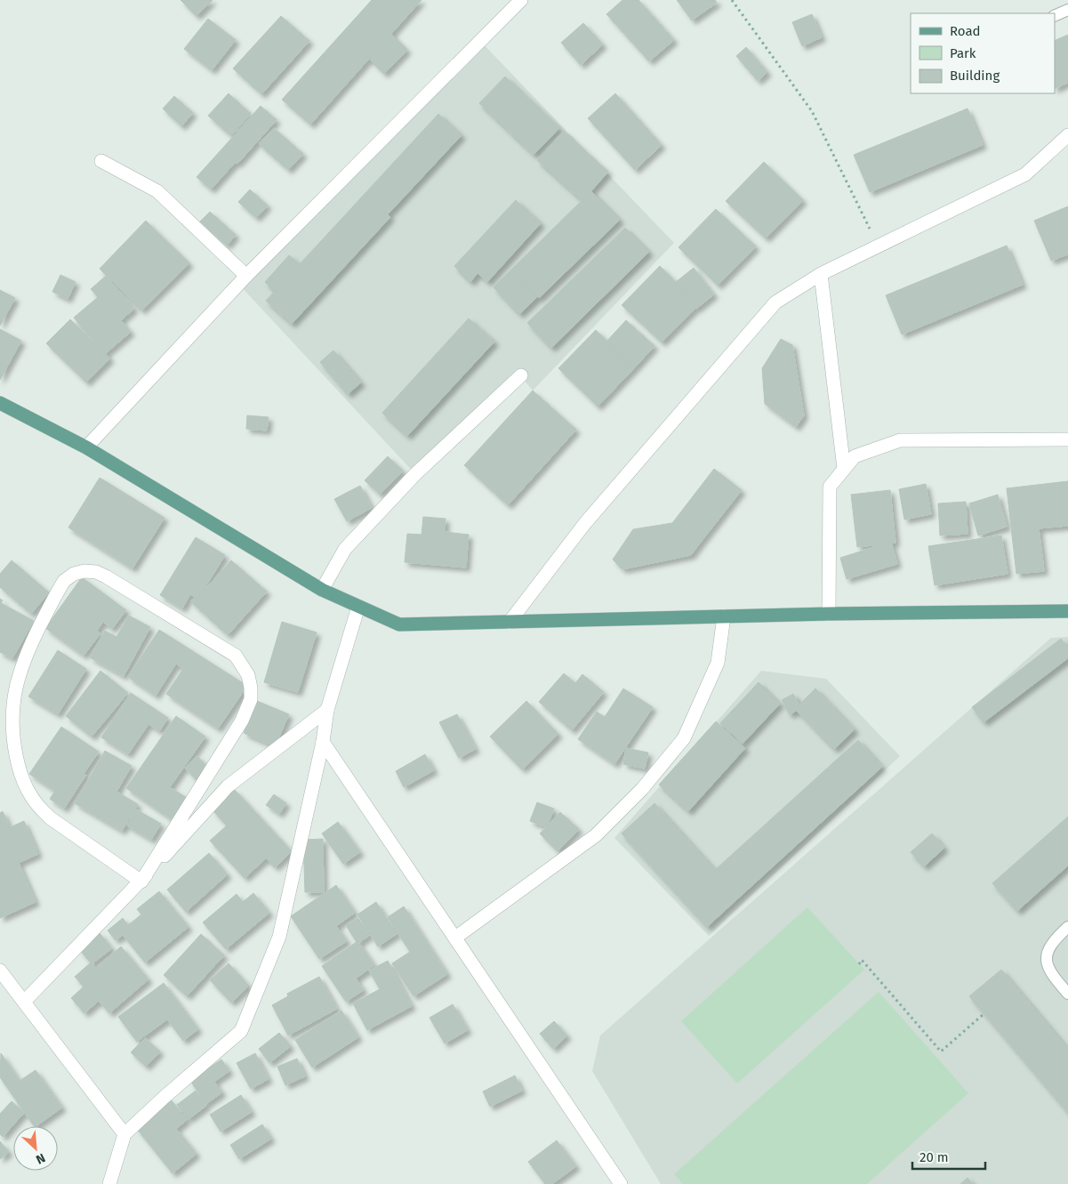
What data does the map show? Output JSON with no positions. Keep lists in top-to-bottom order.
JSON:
{
  "legend": ["Road", "Park", "Building"],
  "scale_bar": "20 m",
  "north": "bottom right"
}
